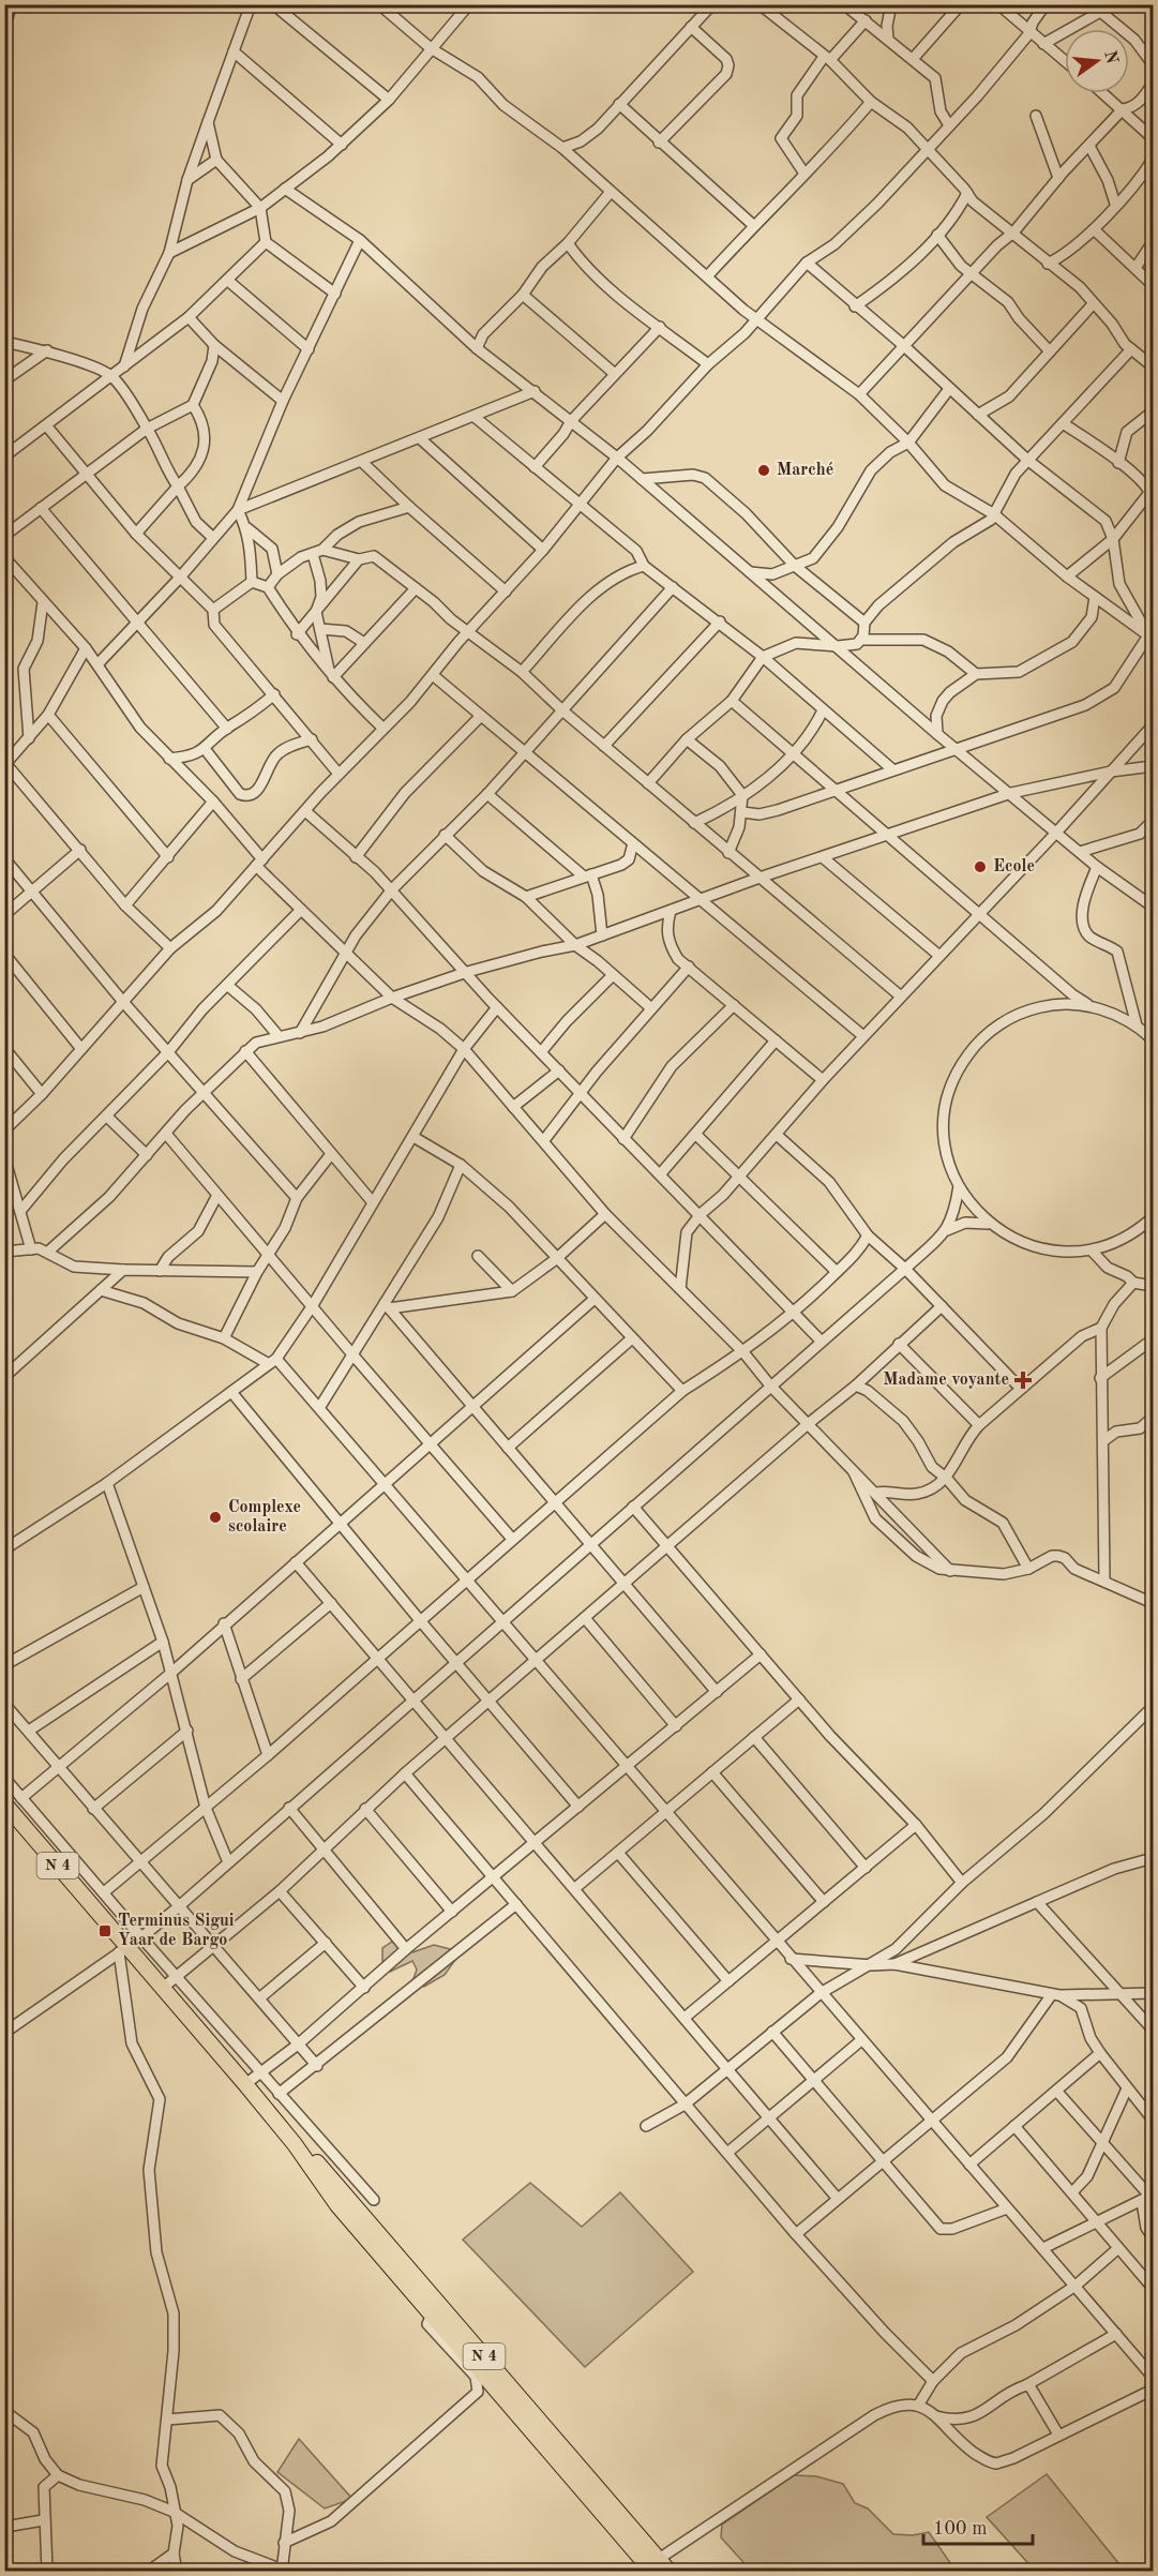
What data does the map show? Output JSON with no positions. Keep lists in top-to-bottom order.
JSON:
{
  "streets": {
    "highway": ["N 4"]
  },
  "places": {
    "other": ["Marché", "Ecole", "Complexe scolaire"],
    "health": ["Madame voyante"],
    "transit": ["Terminus Sigui Yaar de Bargo"]
  },
  "scale_bar": "100 m",
  "north": "right"
}
